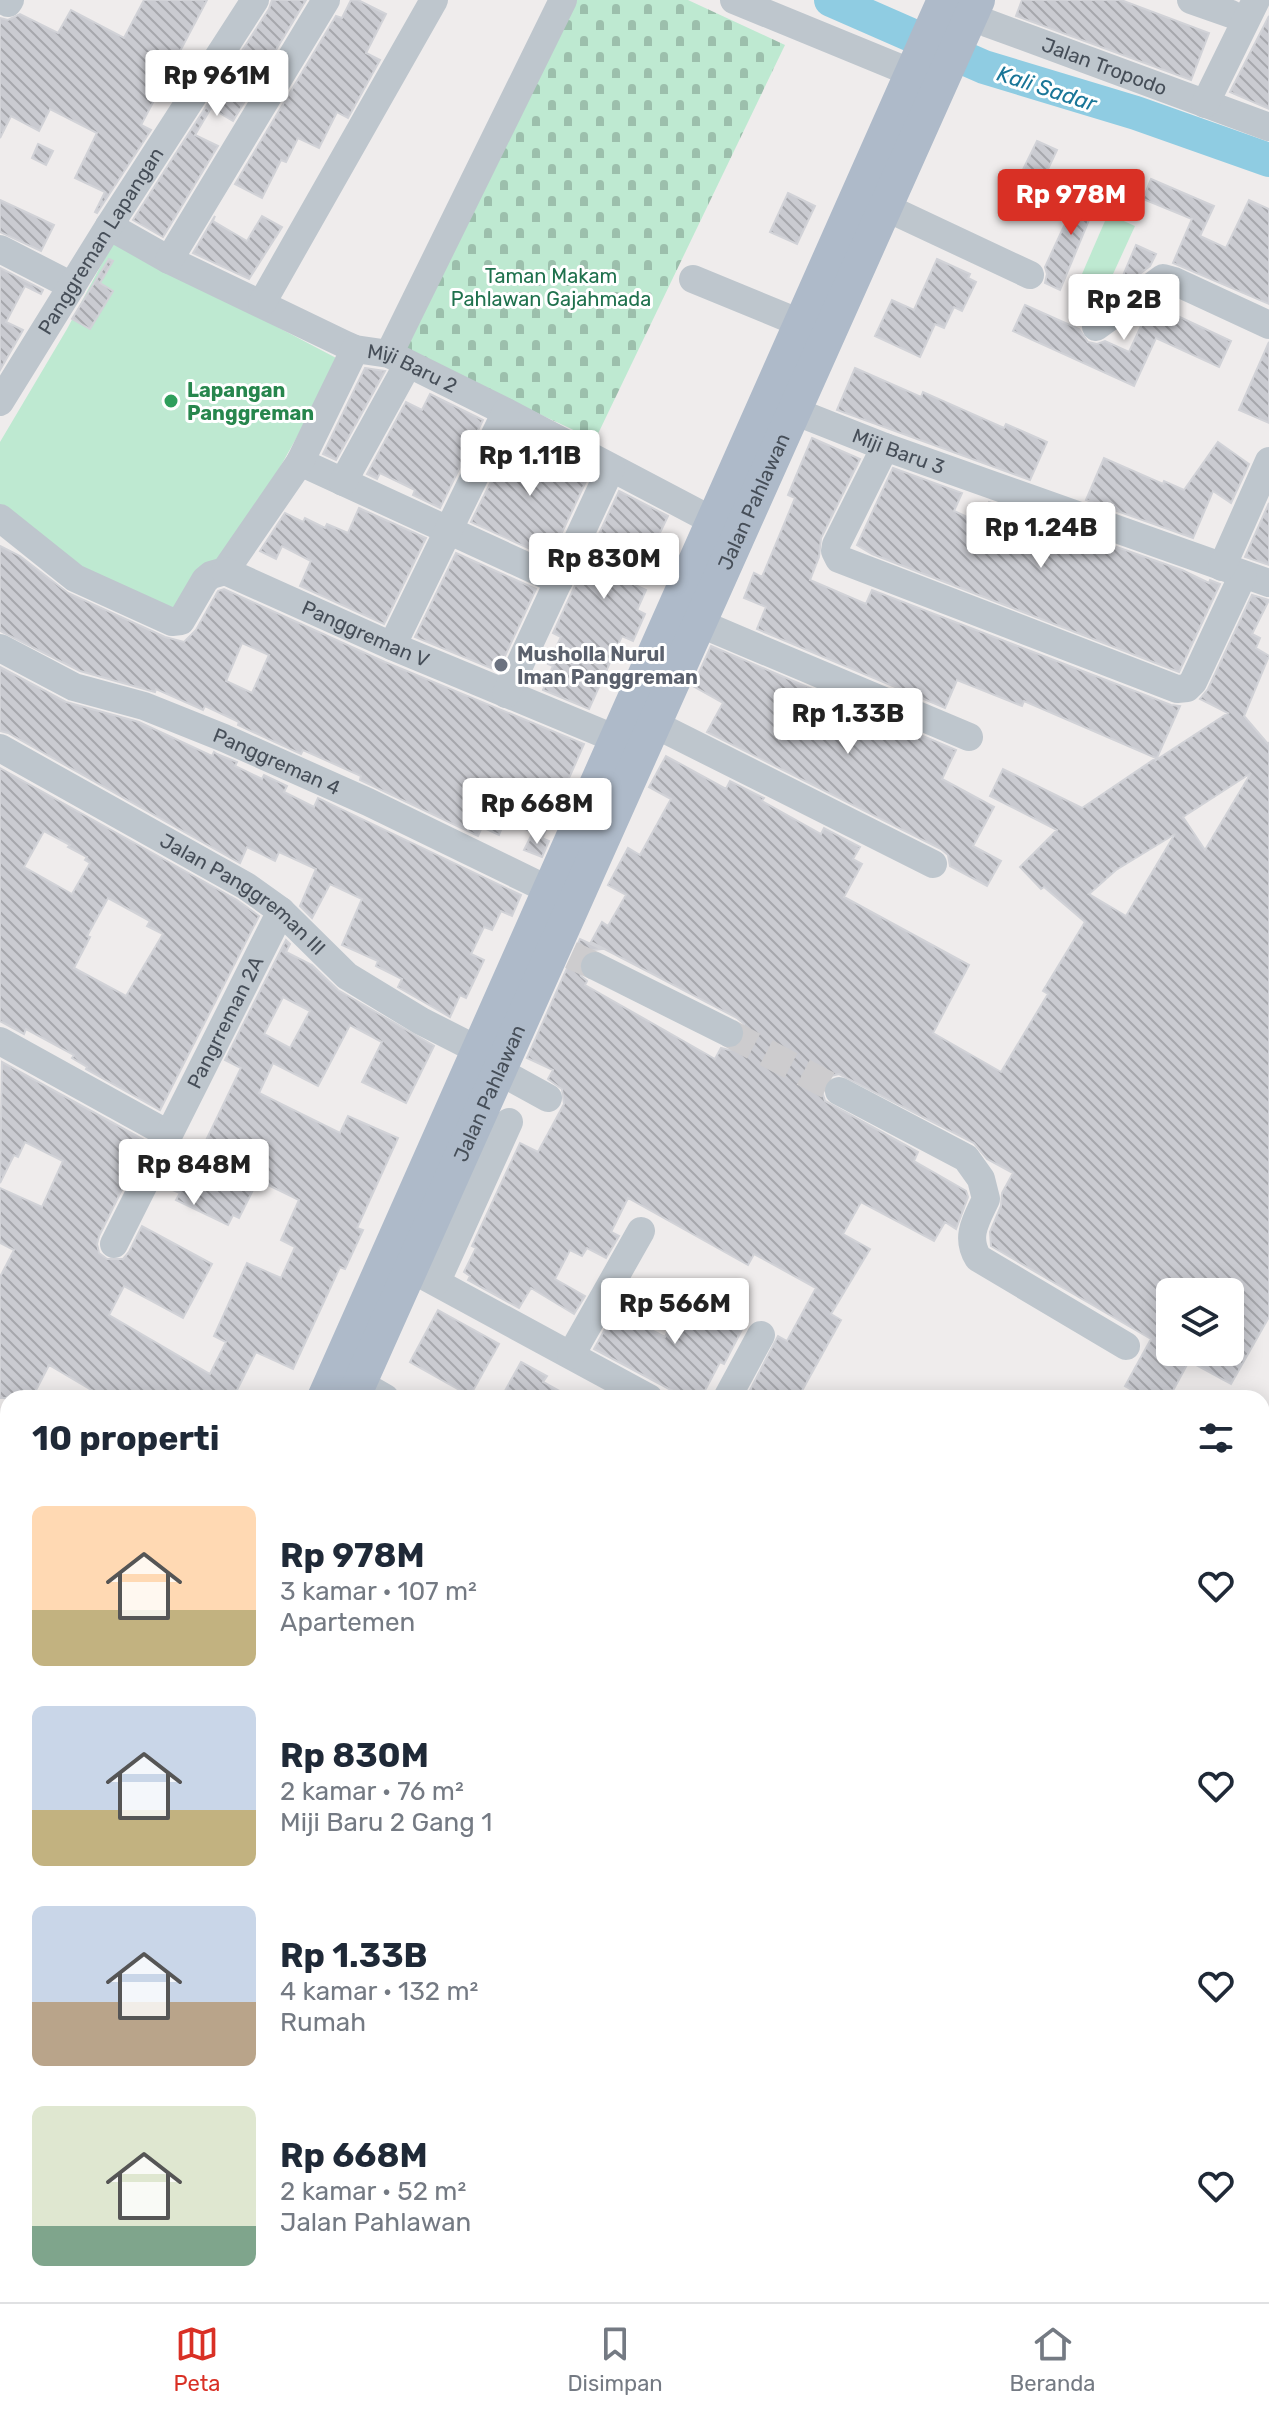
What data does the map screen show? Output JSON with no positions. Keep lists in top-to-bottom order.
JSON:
{
  "streets": {
    "main road": ["Jalan Pahlawan"],
    "street": [
      "Jalan Tropodo",
      "Panggreman Lapangan",
      "Miji Baru 2",
      "Miji Baru 3",
      "Panggreman V",
      "Panggreman 4",
      "Jalan Panggreman III",
      "Pangrreman 2A"
    ]
  },
  "crossings": [
    ["Jalan Tropodo", "Jalan Pahlawan"],
    ["Panggreman Lapangan", "Miji Baru 2"],
    ["Miji Baru 2", "Jalan Pahlawan"],
    ["Miji Baru 3", "Jalan Pahlawan"],
    ["Jalan Pahlawan", "Panggreman V"],
    ["Jalan Pahlawan", "Panggreman 4"],
    ["Jalan Pahlawan", "Jalan Panggreman III"],
    ["Jalan Panggreman III", "Pangrreman 2A"]
  ],
  "water": ["Kali Sadar"],
  "parks": ["Taman Makam Pahlawan Gajahmada"],
  "places": ["Lapangan Panggreman", "Musholla Nurul Iman Panggreman"],
  "page": {
    "price": [
      "Rp 961M",
      "Rp 978M",
      "Rp 2B",
      "Rp 1.11B",
      "Rp 1.24B",
      "Rp 830M",
      "Rp 1.33B",
      "Rp 668M",
      "Rp 848M",
      "Rp 566M"
    ],
    "heading": "10 properti",
    "list": [
      {
        "name": "Rp 978M",
        "note": "3 kamar · 107 m² · Apartemen"
      },
      {
        "name": "Rp 830M",
        "note": "2 kamar · 76 m² · Miji Baru 2 Gang 1"
      },
      {
        "name": "Rp 1.33B",
        "note": "4 kamar · 132 m² · Rumah"
      },
      {
        "name": "Rp 668M",
        "note": "2 kamar · 52 m² · Jalan Pahlawan"
      }
    ],
    "tabs": ["Peta", "Disimpan", "Beranda"]
  }
}
